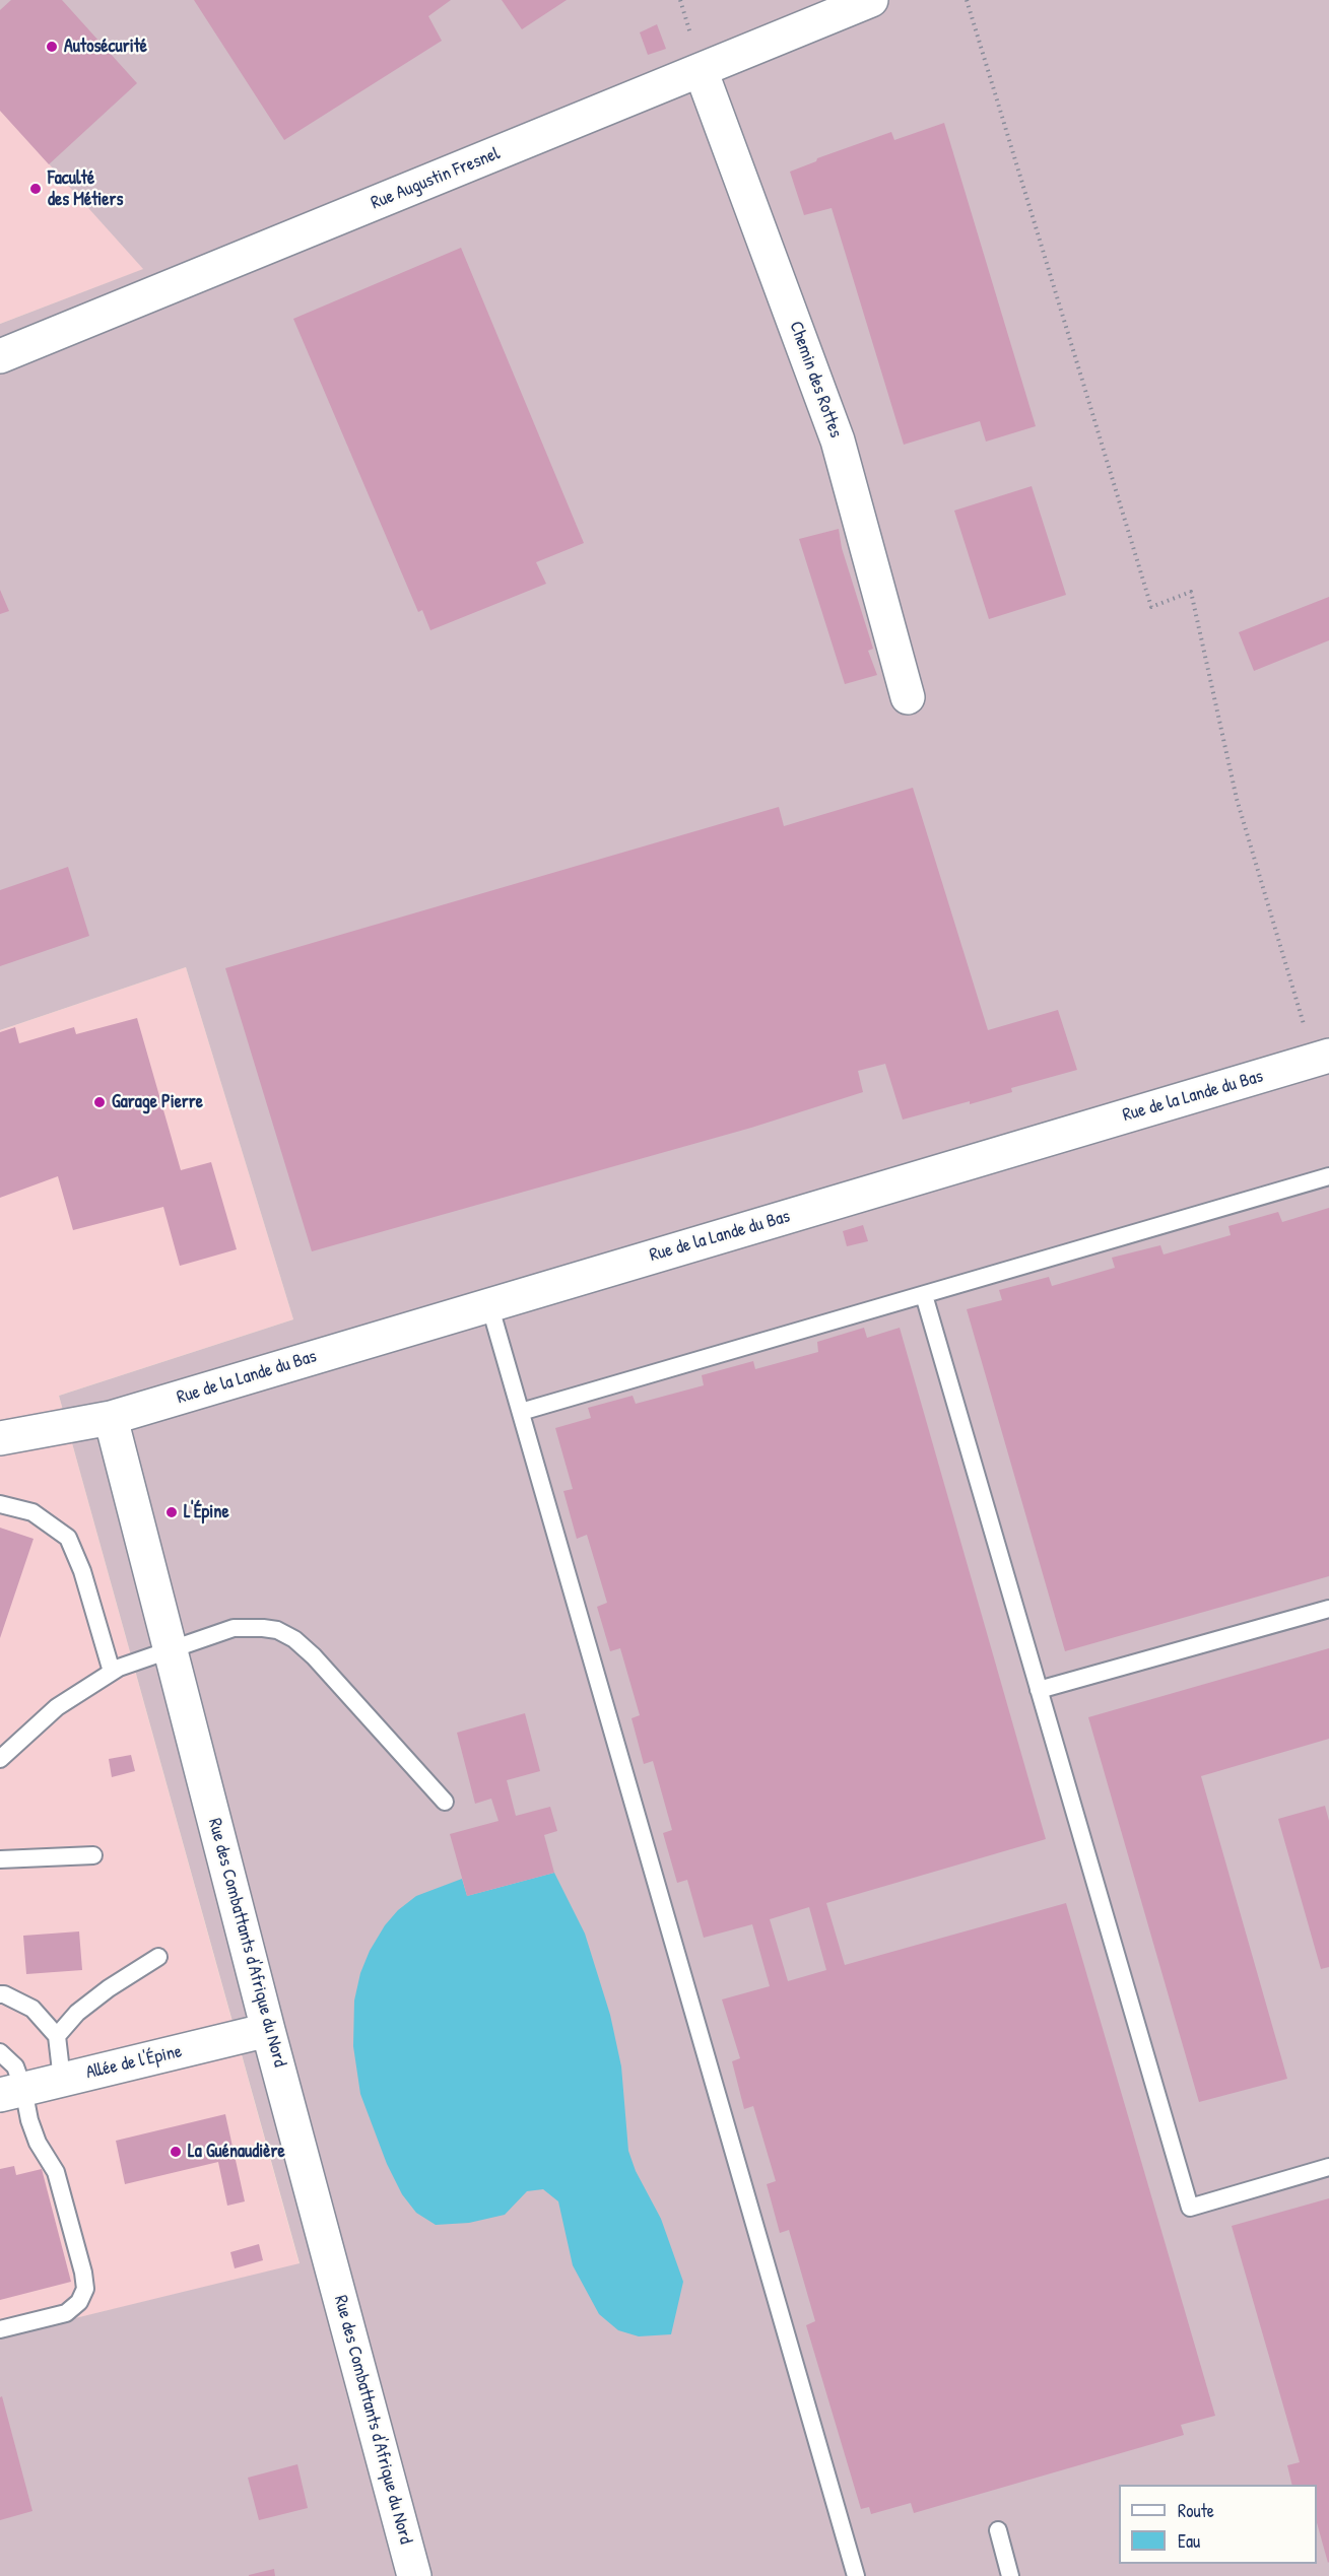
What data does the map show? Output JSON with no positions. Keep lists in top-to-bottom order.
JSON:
{
  "streets": {
    "street": [
      "Rue Augustin Fresnel",
      "Chemin des Rottes",
      "Rue de la Lande du Bas",
      "Rue des Combattants d'Afrique du Nord",
      "Allée de l'Épine"
    ]
  },
  "crossings": [
    ["Rue Augustin Fresnel", "Chemin des Rottes"],
    ["Rue de la Lande du Bas", "Rue des Combattants d'Afrique du Nord"],
    ["Rue des Combattants d'Afrique du Nord", "Allée de l'Épine"]
  ],
  "places": [
    "Autosécurité",
    "Faculté des Métiers",
    "Garage Pierre",
    "L'Épine",
    "La Guénaudière"
  ],
  "legend": ["Route", "Eau"]
}
